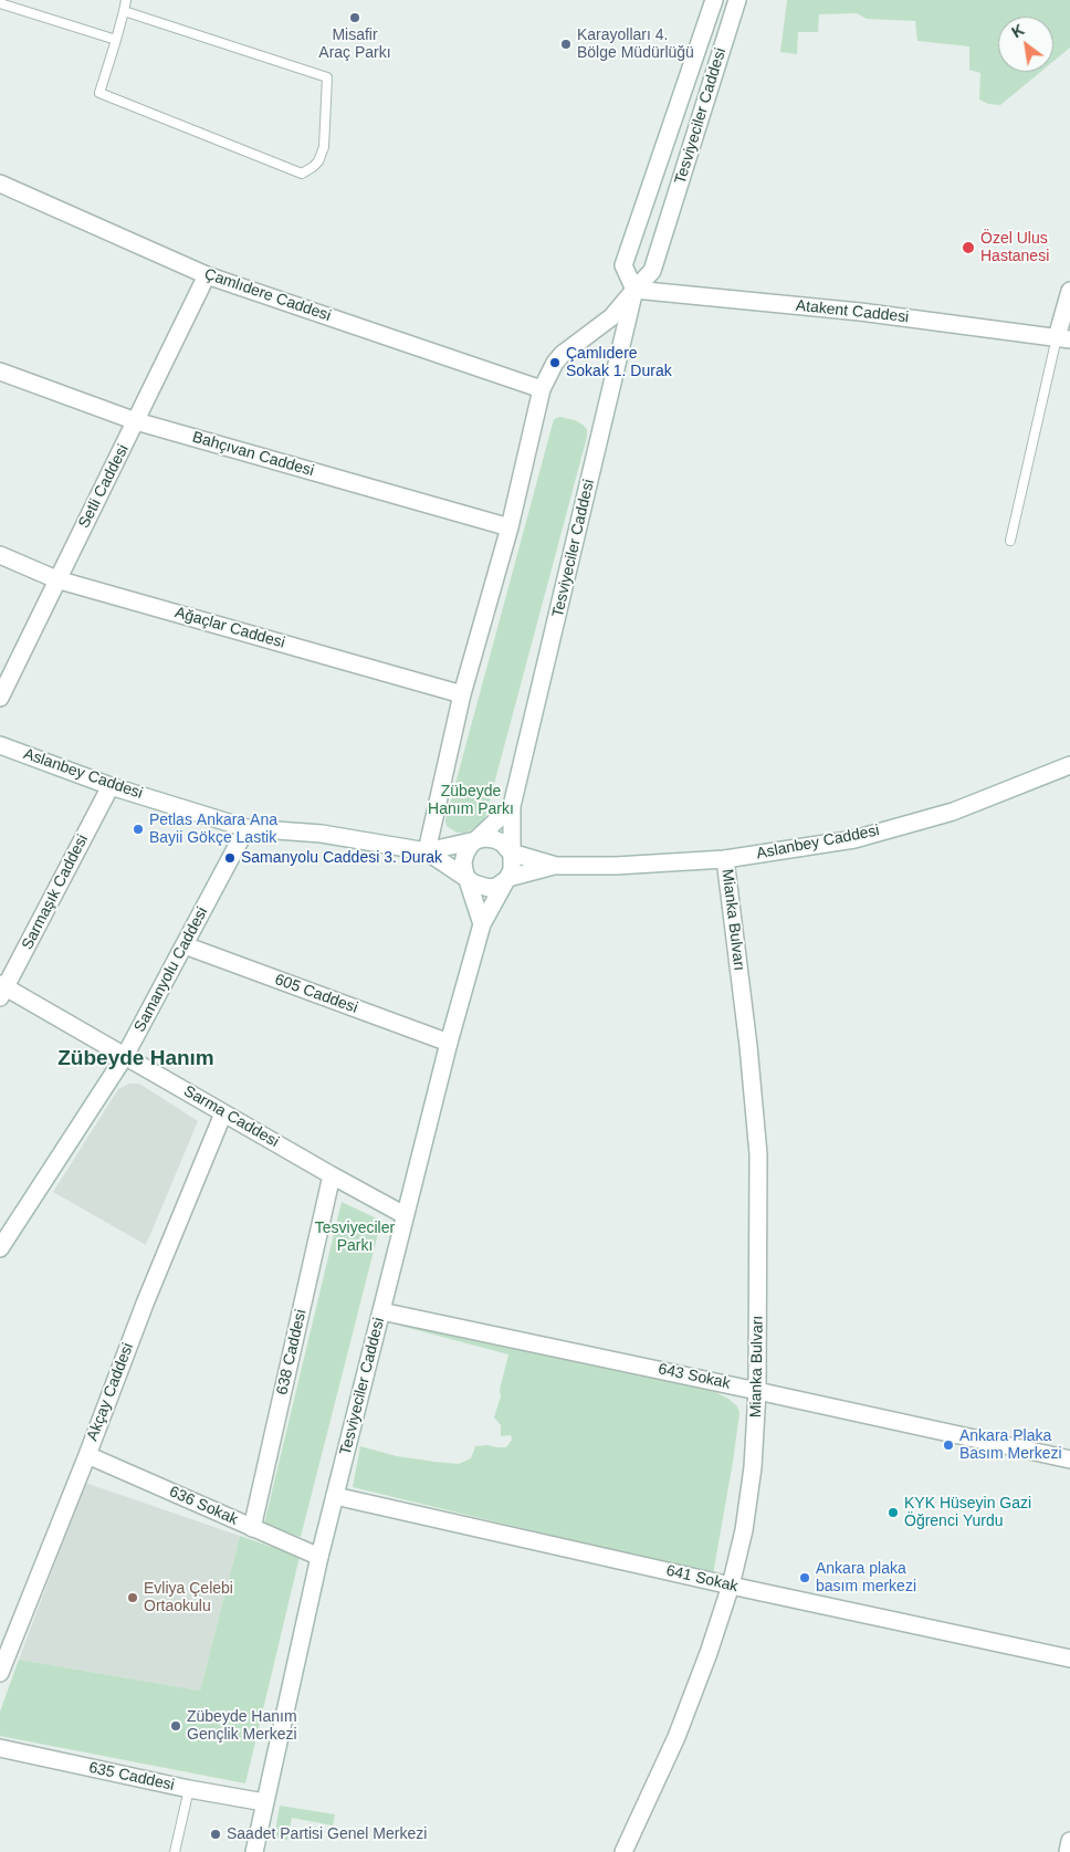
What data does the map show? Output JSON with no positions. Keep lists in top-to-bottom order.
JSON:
{
  "streets": {
    "street": [
      "Tesviyeciler Caddesi",
      "Çamlıdere Caddesi",
      "Atakent Caddesi",
      "Bahçıvan Caddesi",
      "Setli Caddesi",
      "Ağaçlar Caddesi",
      "Aslanbey Caddesi",
      "Sarmaşık Caddesi",
      "Mianka Bulvarı",
      "Samanyolu Caddesi",
      "605 Caddesi",
      "Sarma Caddesi",
      "638 Caddesi",
      "643 Sokak",
      "Akçay Caddesi",
      "636 Sokak",
      "641 Sokak",
      "635 Caddesi"
    ]
  },
  "crossings": [
    ["Tesviyeciler Caddesi", "Atakent Caddesi"],
    ["Tesviyeciler Caddesi", "605 Caddesi"],
    ["Tesviyeciler Caddesi", "Sarma Caddesi"],
    ["Tesviyeciler Caddesi", "643 Sokak"],
    ["Tesviyeciler Caddesi", "636 Sokak"],
    ["Tesviyeciler Caddesi", "641 Sokak"],
    ["Tesviyeciler Caddesi", "635 Caddesi"],
    ["Çamlıdere Caddesi", "Setli Caddesi"],
    ["Bahçıvan Caddesi", "Setli Caddesi"],
    ["Setli Caddesi", "Ağaçlar Caddesi"],
    ["Aslanbey Caddesi", "Sarmaşık Caddesi"],
    ["Aslanbey Caddesi", "Mianka Bulvarı"],
    ["Aslanbey Caddesi", "Samanyolu Caddesi"],
    ["Sarmaşık Caddesi", "Sarma Caddesi"],
    ["Mianka Bulvarı", "643 Sokak"],
    ["Mianka Bulvarı", "641 Sokak"],
    ["Samanyolu Caddesi", "605 Caddesi"],
    ["Samanyolu Caddesi", "Sarma Caddesi"],
    ["Sarma Caddesi", "638 Caddesi"],
    ["Sarma Caddesi", "Akçay Caddesi"],
    ["638 Caddesi", "636 Sokak"],
    ["Akçay Caddesi", "636 Sokak"]
  ],
  "districts": ["Zübeyde Hanım"],
  "parks": ["Zübeyde Hanım Parkı", "Tesviyeciler Parkı"],
  "places": [
    "Misafir Araç Parkı",
    "Karayolları 4. Bölge Müdürlüğü",
    "Özel Ulus Hastanesi",
    "Çamlıdere Sokak 1. Durak",
    "Petlas Ankara Ana Bayii Gökçe Lastik",
    "Samanyolu Caddesi 3. Durak",
    "Ankara Plaka Basım Merkezi",
    "KYK Hüseyin Gazi Öğrenci Yurdu",
    "Ankara plaka basım merkezi",
    "Evliya Çelebi Ortaokulu",
    "Zübeyde Hanım Gençlik Merkezi",
    "Saadet Partisi Genel Merkezi"
  ],
  "north": "top left"
}
